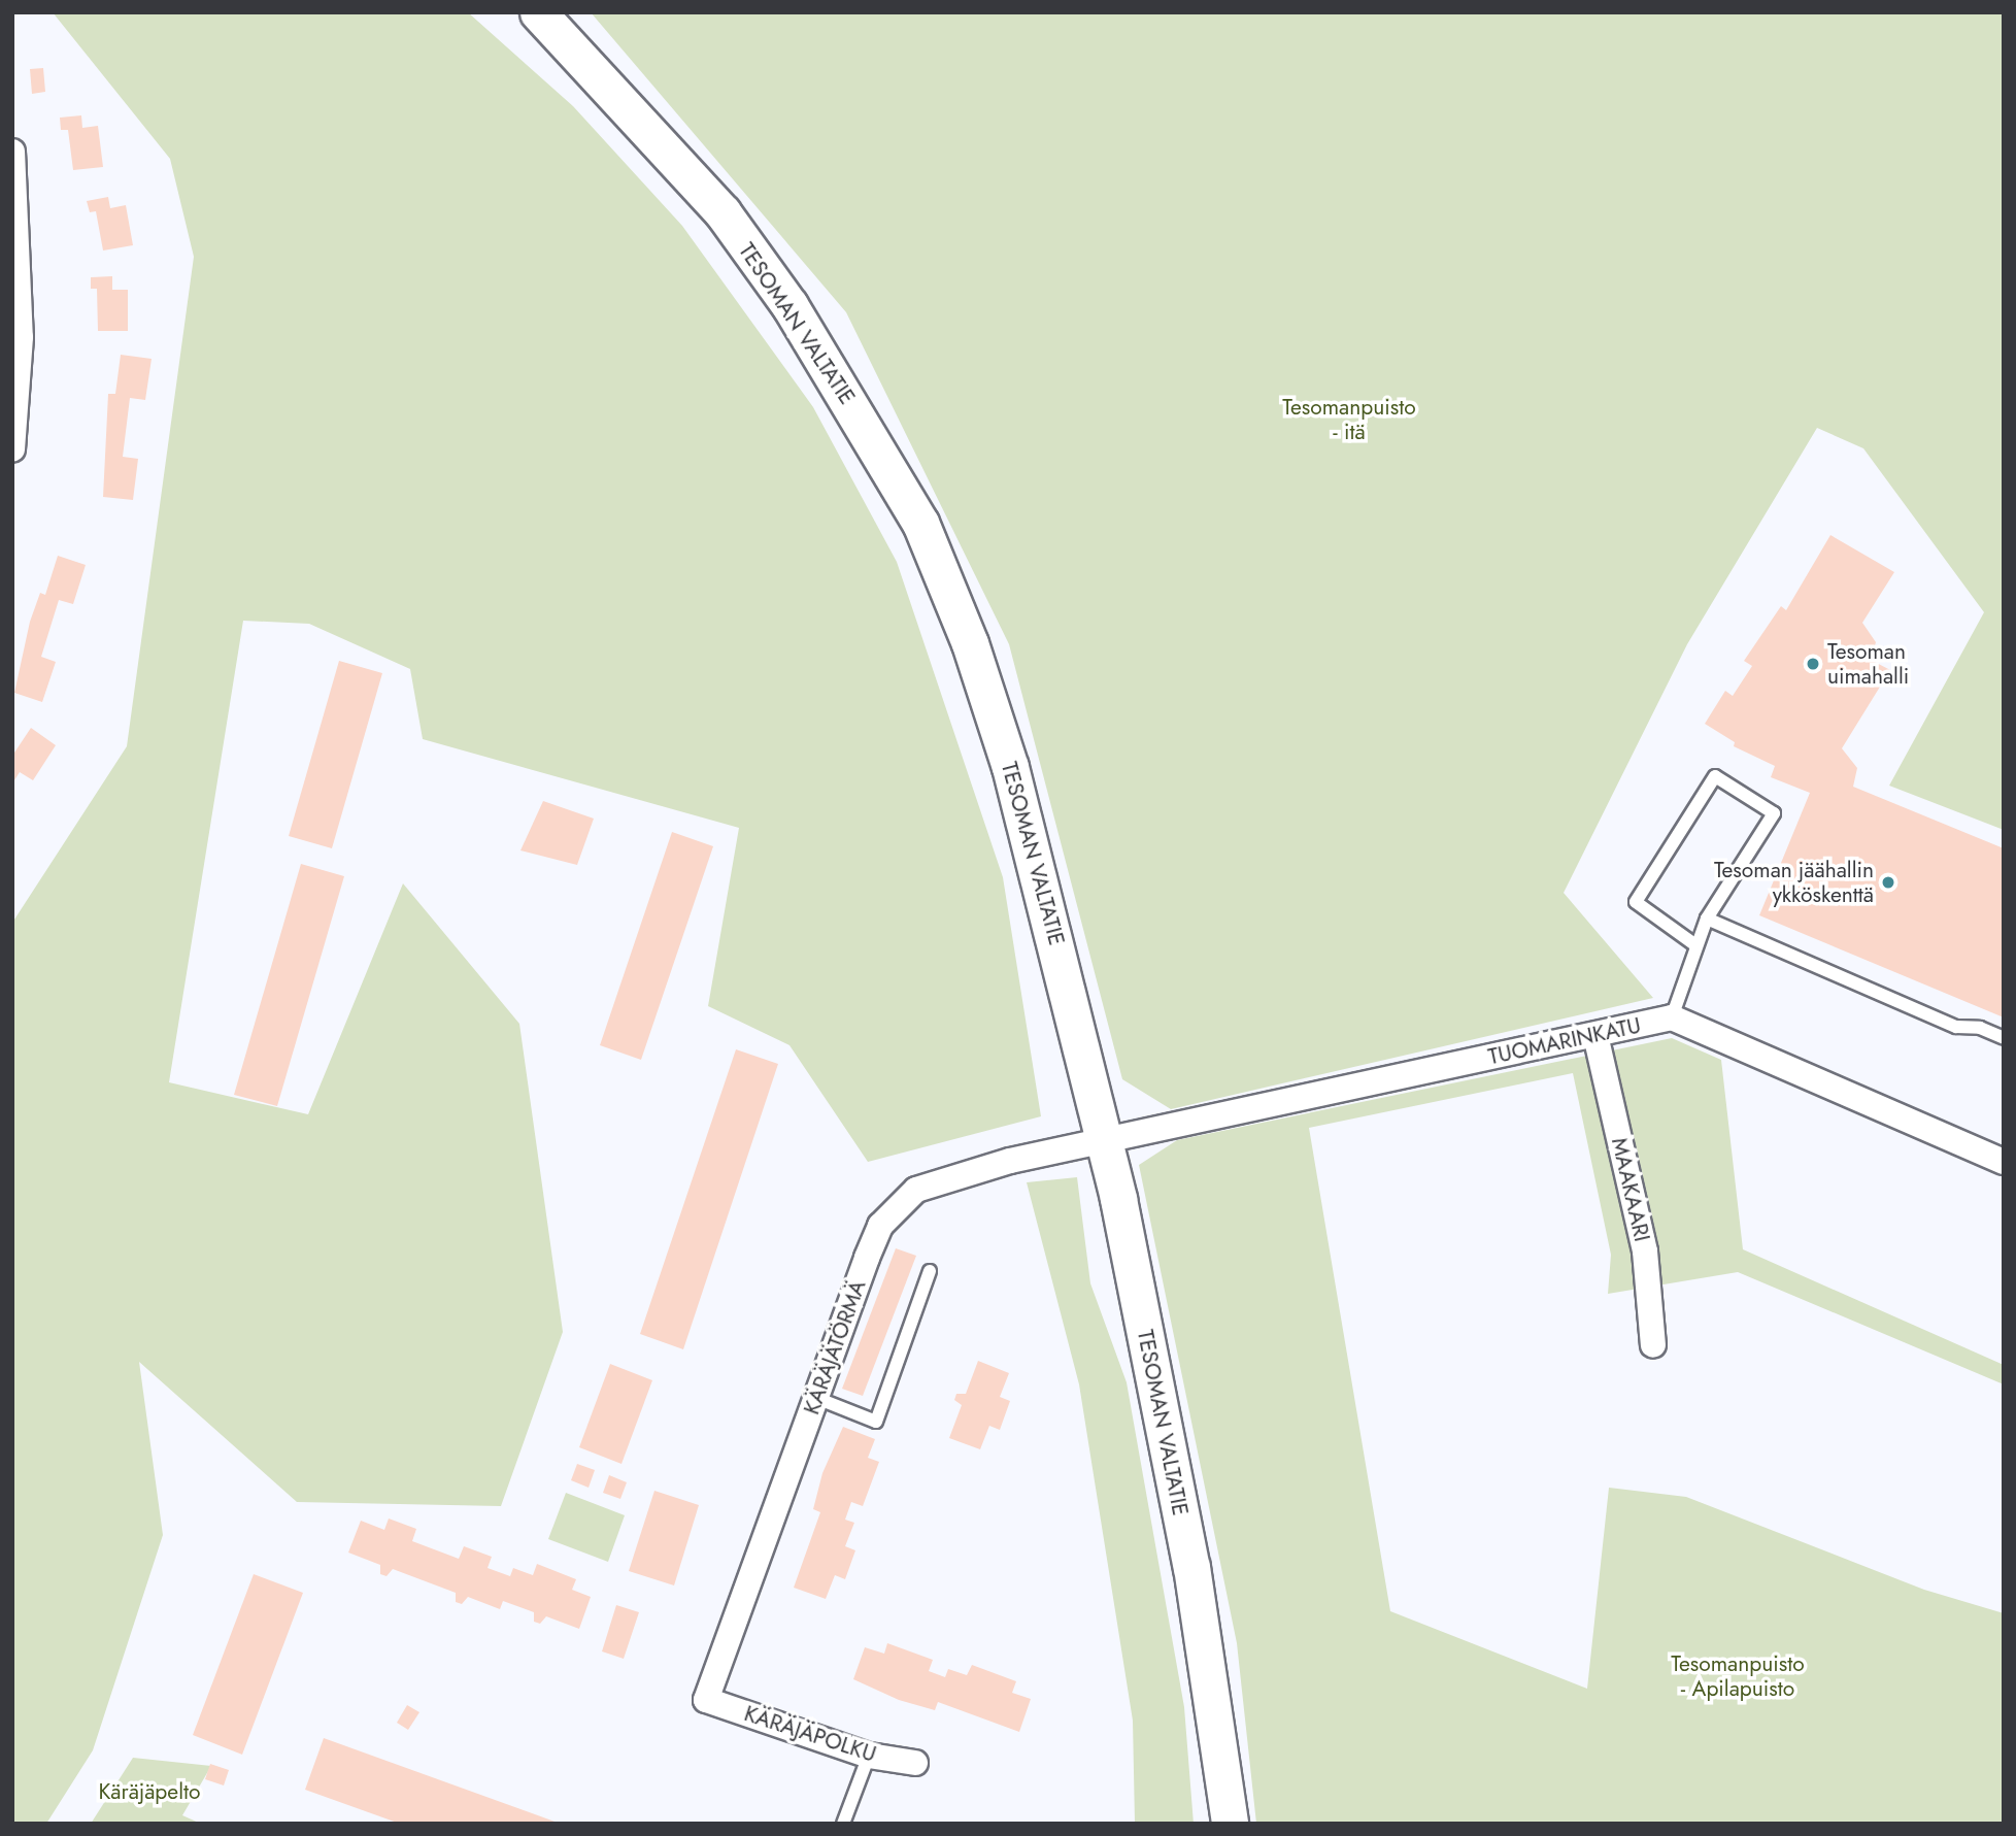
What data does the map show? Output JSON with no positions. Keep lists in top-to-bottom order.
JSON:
{
  "streets": {
    "main road": ["TESOMAN VALTATIE"],
    "street": [
      "TUOMARINKATU",
      "MAAKAARI",
      "KÄRÄJÄTÖRMÄ",
      "KÄRÄJÄPOLKU"
    ]
  },
  "crossings": [
    ["TESOMAN VALTATIE", "TUOMARINKATU"],
    ["TESOMAN VALTATIE", "KÄRÄJÄTÖRMÄ"],
    ["TUOMARINKATU", "MAAKAARI"],
    ["TUOMARINKATU", "KÄRÄJÄTÖRMÄ"],
    ["KÄRÄJÄTÖRMÄ", "KÄRÄJÄPOLKU"]
  ],
  "parks": ["Tesomanpuisto - itä", "Tesomanpuisto - Apilapuisto", "Käräjäpelto"],
  "places": ["Tesoman uimahalli", "Tesoman jäähallin ykköskenttä"]
}
